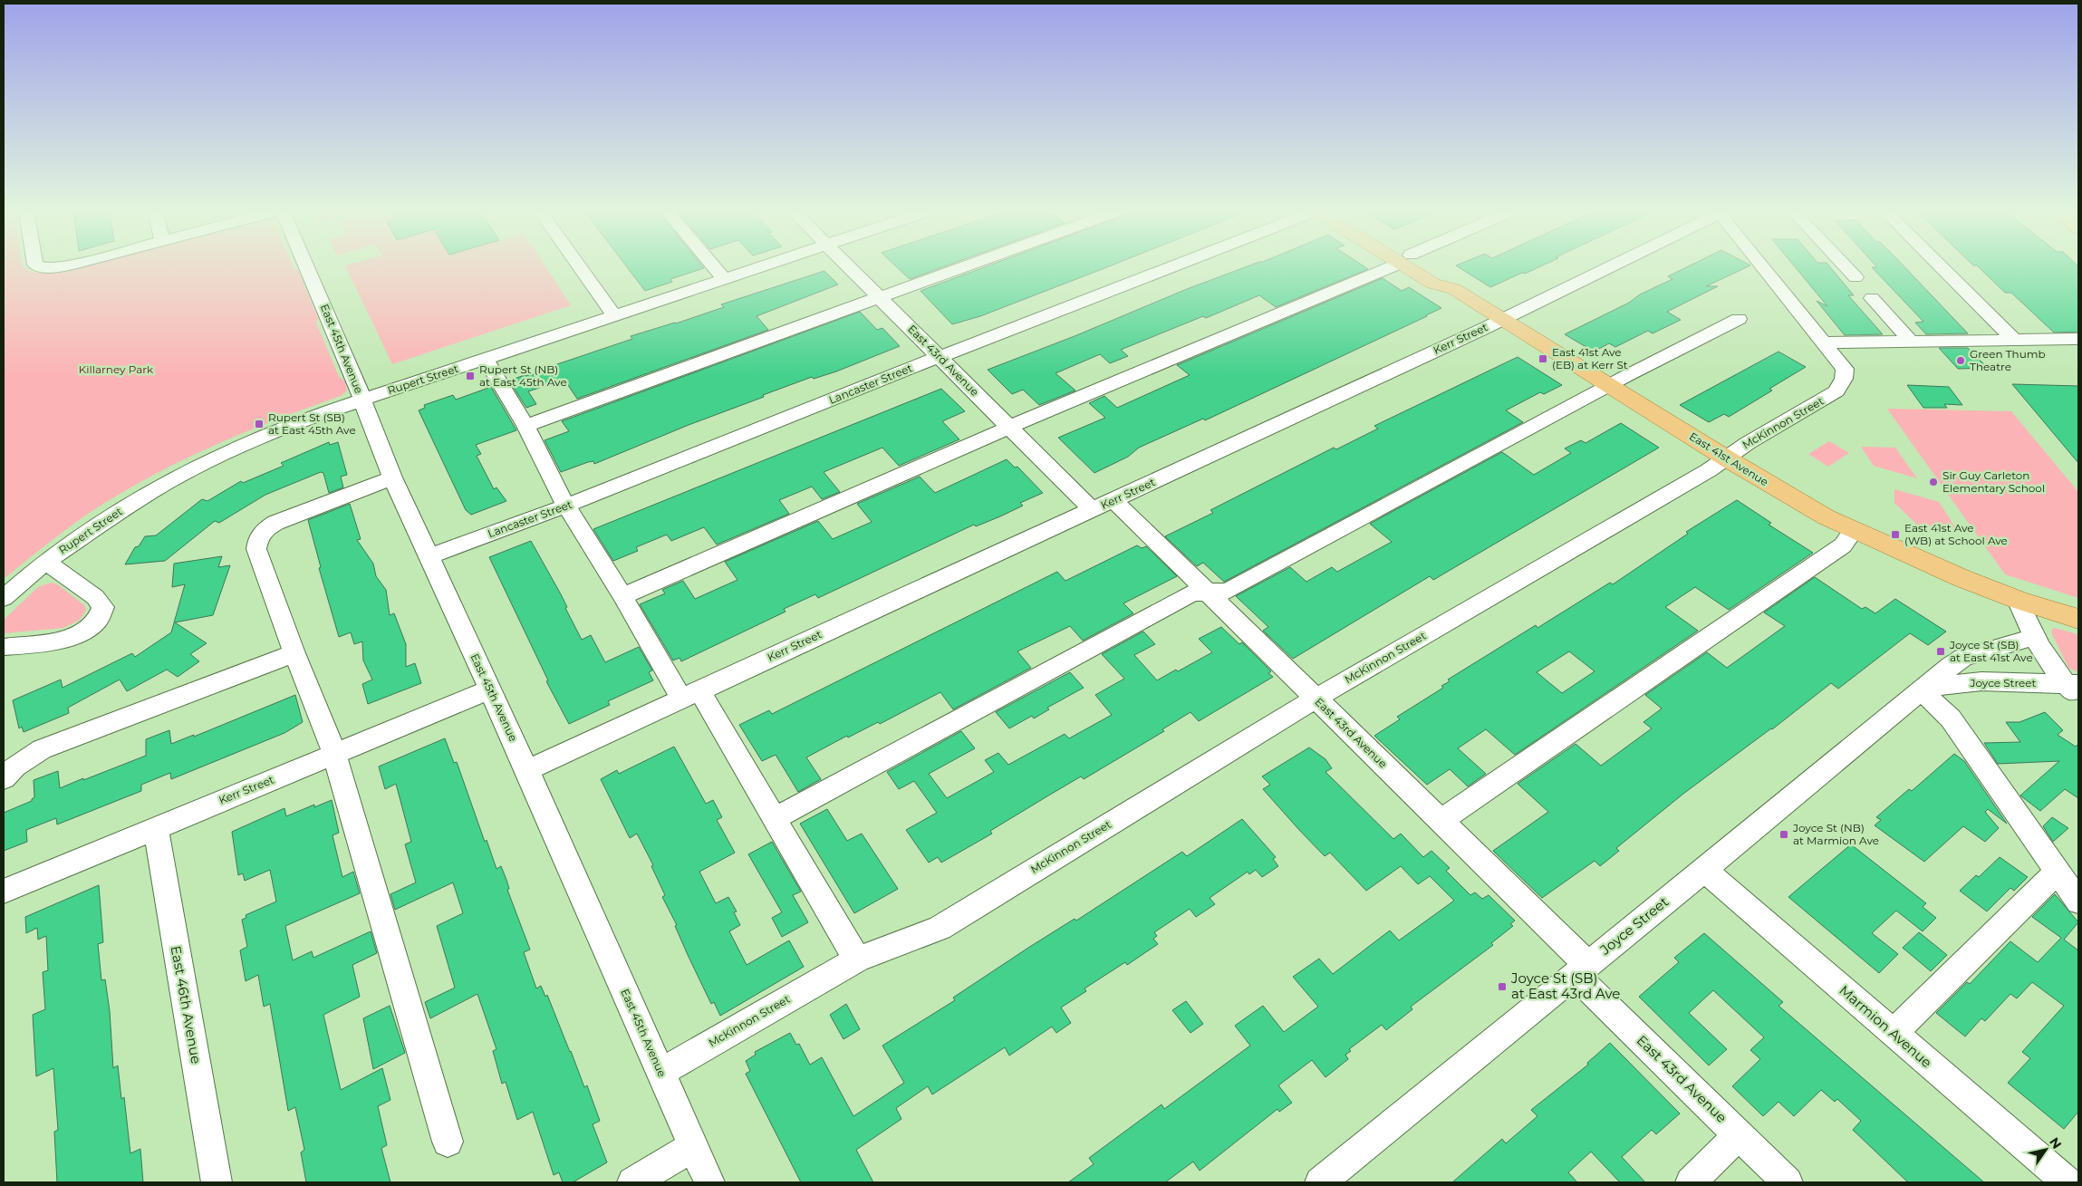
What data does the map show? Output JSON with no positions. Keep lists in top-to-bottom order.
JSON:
{
  "streets": {
    "main road": ["East 41st Avenue"],
    "street": [
      "Kerr Street",
      "East 45th Avenue",
      "East 43rd Avenue",
      "Rupert Street",
      "Lancaster Street",
      "McKinnon Street",
      "Joyce Street",
      "East 46th Avenue",
      "Marmion Avenue"
    ]
  },
  "crossings": [
    ["Kerr Street", "East 45th Avenue"],
    ["Kerr Street", "East 43rd Avenue"],
    ["Kerr Street", "East 41st Avenue"],
    ["Kerr Street", "East 46th Avenue"],
    ["East 45th Avenue", "Rupert Street"],
    ["East 45th Avenue", "Lancaster Street"],
    ["East 45th Avenue", "McKinnon Street"],
    ["East 43rd Avenue", "Lancaster Street"],
    ["East 43rd Avenue", "McKinnon Street"],
    ["East 43rd Avenue", "Joyce Street"],
    ["McKinnon Street", "East 41st Avenue"],
    ["Joyce Street", "Marmion Avenue"]
  ],
  "parks": ["Killarney Park"],
  "places": {
    "transit": [
      "East 41st Ave (EB) at Kerr St",
      "Rupert St (NB) at East 45th Ave",
      "Rupert St (SB) at East 45th Ave",
      "East 41st Ave (WB) at School Ave",
      "Joyce St (SB) at East 41st Ave",
      "Joyce St (NB) at Marmion Ave",
      "Joyce St (SB) at East 43rd Ave"
    ],
    "other": ["Green Thumb Theatre", "Sir Guy Carleton Elementary School"]
  },
  "north": "top right"
}
